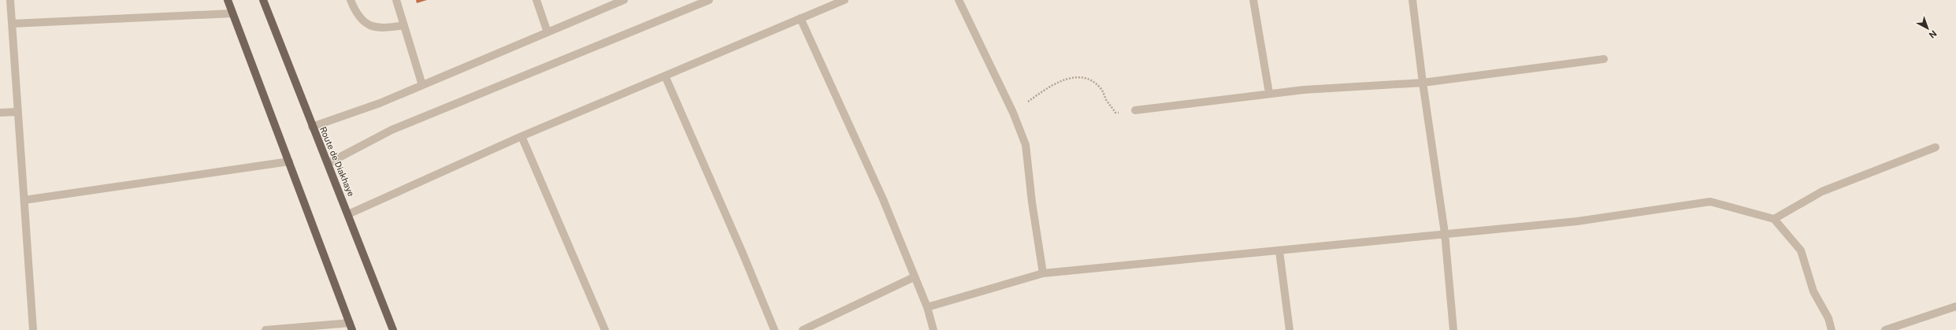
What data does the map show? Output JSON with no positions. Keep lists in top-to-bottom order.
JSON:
{
  "streets": {
    "main road": ["Route de Diakhaye"]
  },
  "north": "bottom right"
}
